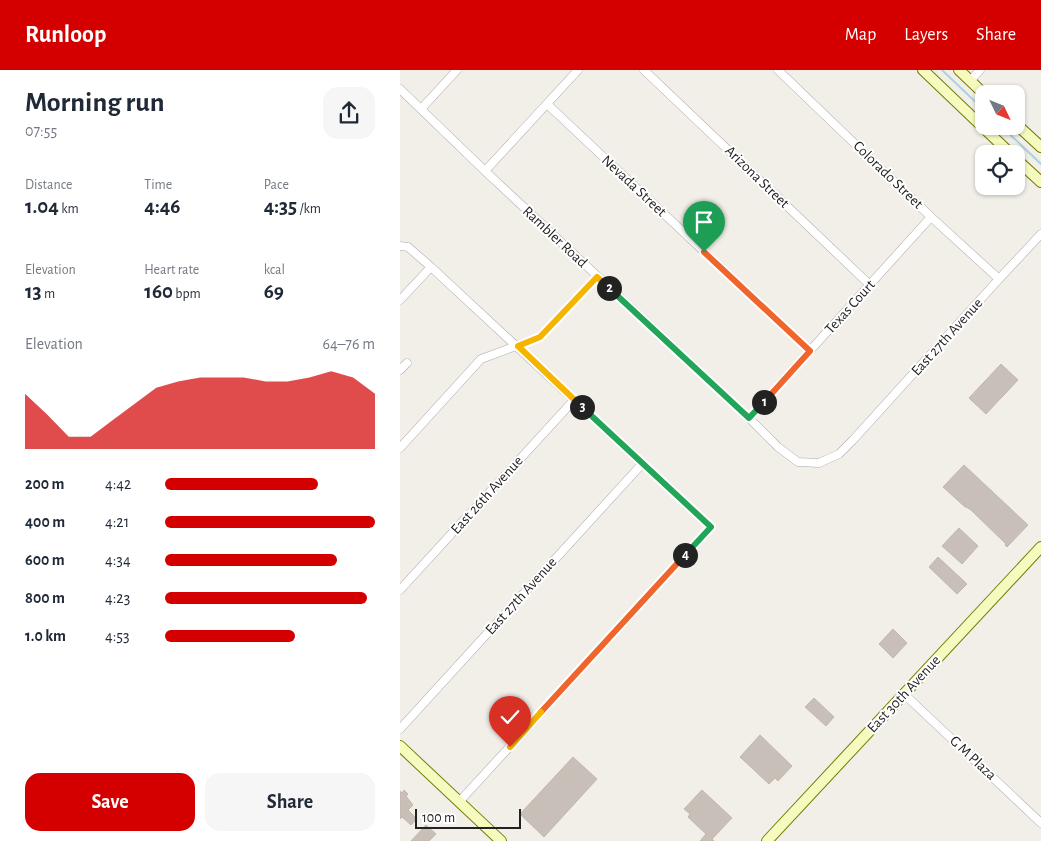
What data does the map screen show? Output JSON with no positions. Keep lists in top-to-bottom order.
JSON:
{
  "streets": {
    "main road": ["East 30th Avenue"],
    "street": [
      "Colorado Street",
      "Arizona Street",
      "Nevada Street",
      "Rambler Road",
      "Texas Court",
      "East 27th Avenue",
      "East 26th Avenue",
      "G M Plaza"
    ]
  },
  "crossings": [
    ["Colorado Street", "Texas Court"],
    ["Colorado Street", "East 27th Avenue"],
    ["Arizona Street", "Texas Court"],
    ["Nevada Street", "Texas Court"],
    ["Rambler Road", "Texas Court"],
    ["Rambler Road", "East 27th Avenue"],
    ["East 30th Avenue", "G M Plaza"]
  ],
  "scale_bar": "100 m",
  "north": "bottom right",
  "page": {
    "header": "Runloop",
    "nav": ["Map", "Layers", "Share"],
    "heading": ["Morning run", "07:55"],
    "stats": [
      ["Distance", "1.04 km"],
      ["Time", "4:46"],
      ["Pace", "4:35 /km"],
      ["Elevation", "13 m"],
      ["Heart rate", "160 bpm"],
      ["kcal", "69"]
    ],
    "pins": [
      "2",
      "1",
      "3",
      "4"
    ],
    "chart": ["Elevation", "64–76 m"],
    "list": [
      {
        "name": "200 m",
        "note": "4:42"
      },
      {
        "name": "400 m",
        "note": "4:21"
      },
      {
        "name": "600 m",
        "note": "4:34"
      },
      {
        "name": "800 m",
        "note": "4:23"
      },
      {
        "name": "1.0 km",
        "note": "4:53"
      }
    ],
    "buttons": ["Save", "Share"],
    "scale": "100 m"
  }
}
